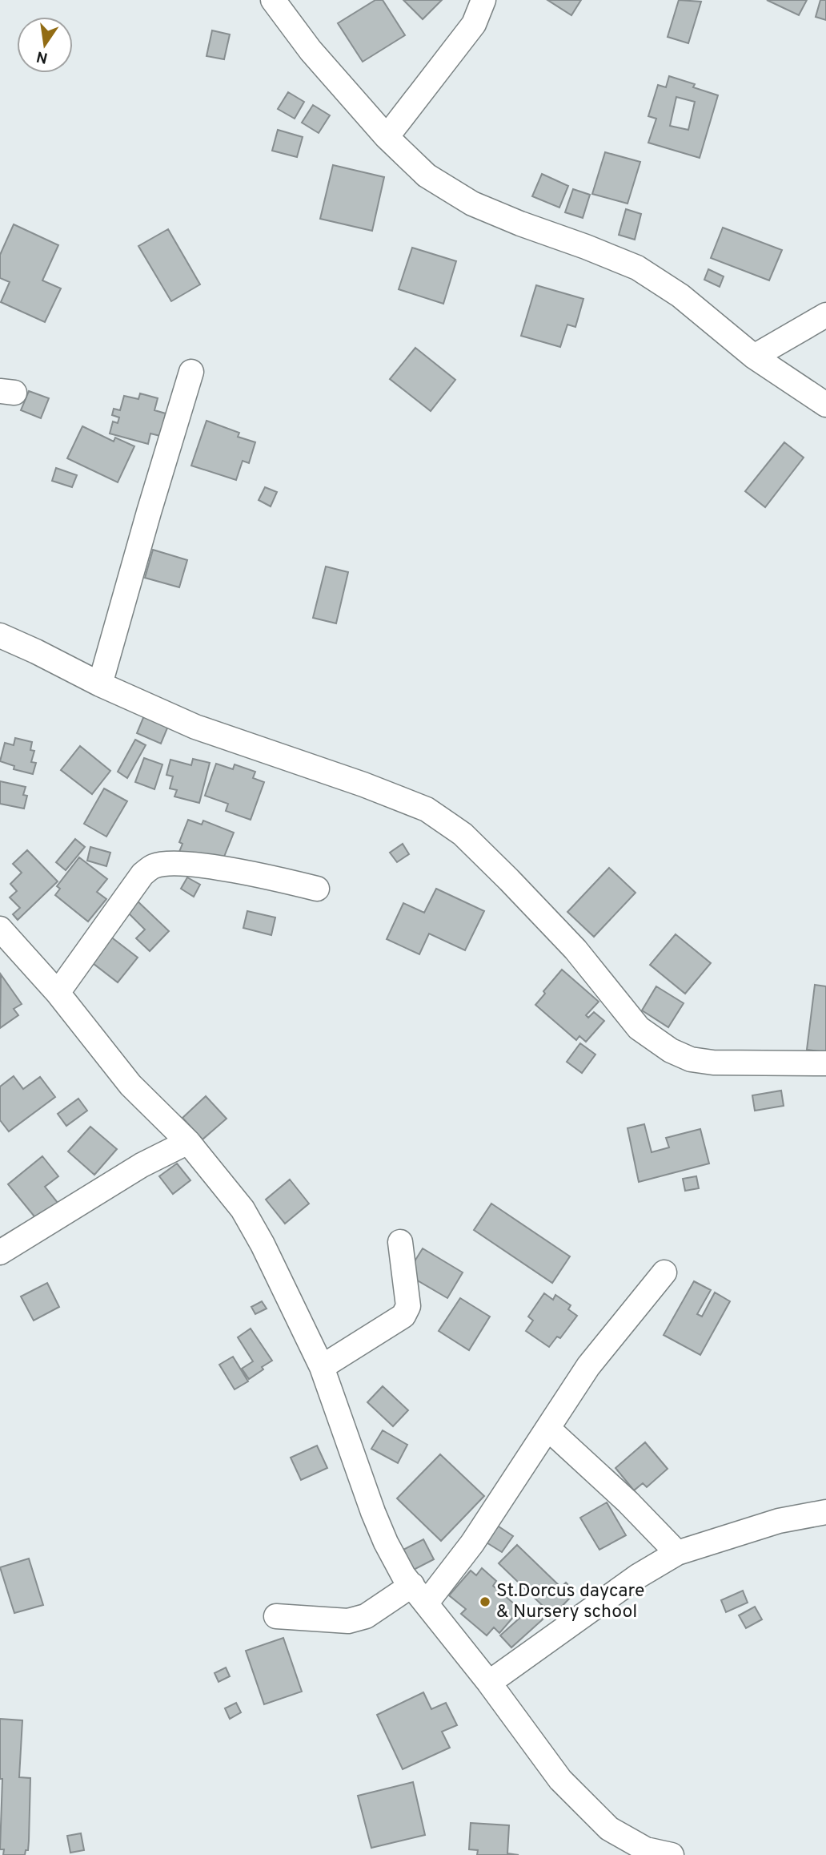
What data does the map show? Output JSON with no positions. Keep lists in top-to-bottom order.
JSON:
{
  "places": ["St.Dorcus daycare & Nursery school"],
  "north": "bottom"
}
